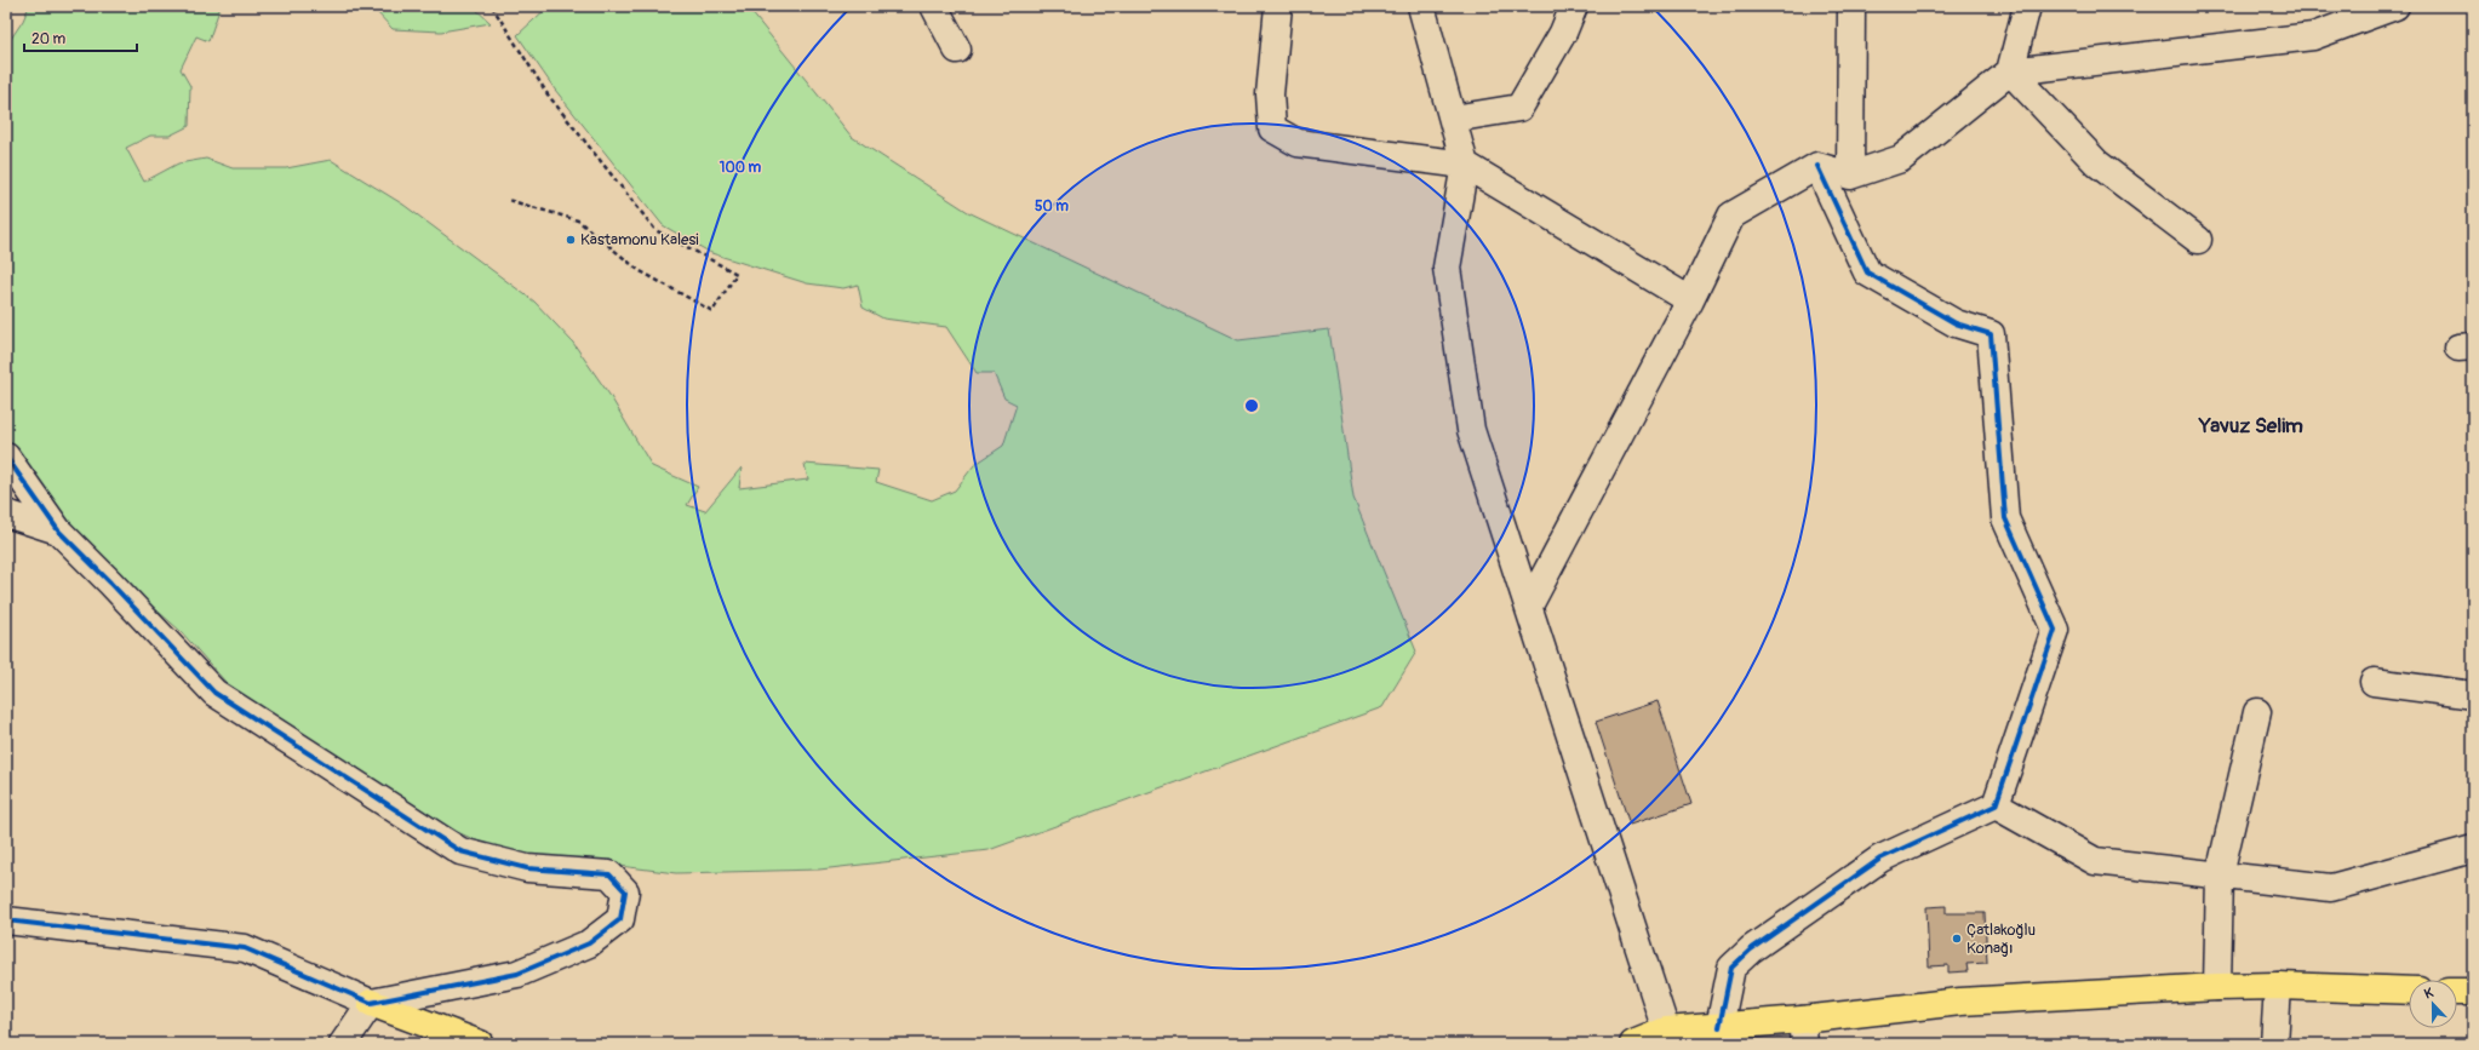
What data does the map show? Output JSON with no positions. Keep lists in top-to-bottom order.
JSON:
{
  "districts": ["Yavuz Selim"],
  "places": ["Kastamonu Kalesi", "Çatlakoğlu Konağı"],
  "scale_bar": "20 m",
  "north": "top",
  "rings": ["100 m", "50 m"]
}
